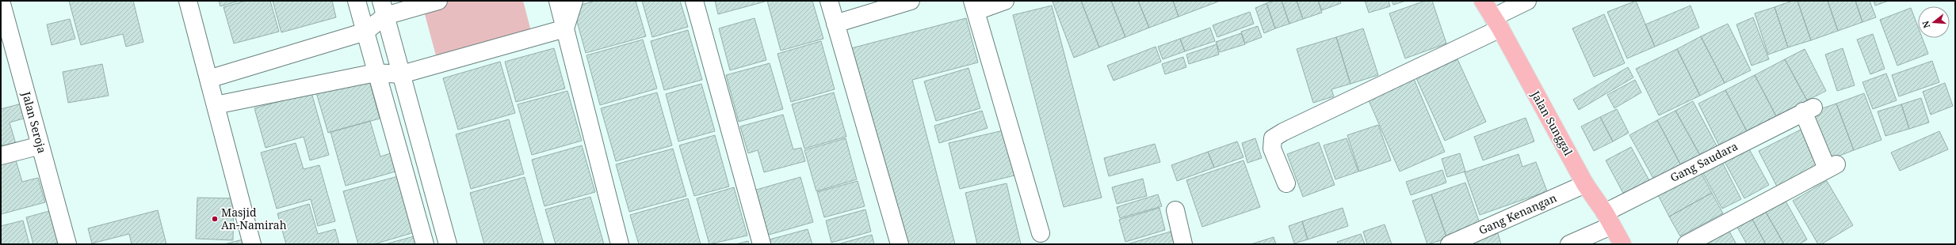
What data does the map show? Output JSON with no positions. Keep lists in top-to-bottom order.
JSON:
{
  "streets": {
    "main road": ["Jalan Sunggal"],
    "street": ["Jalan Seroja", "Gang Saudara", "Gang Kenangan"]
  },
  "crossings": [
    ["Jalan Sunggal", "Gang Saudara"],
    ["Jalan Sunggal", "Gang Kenangan"]
  ],
  "places": ["Masjid An-Namirah"],
  "north": "left"
}
